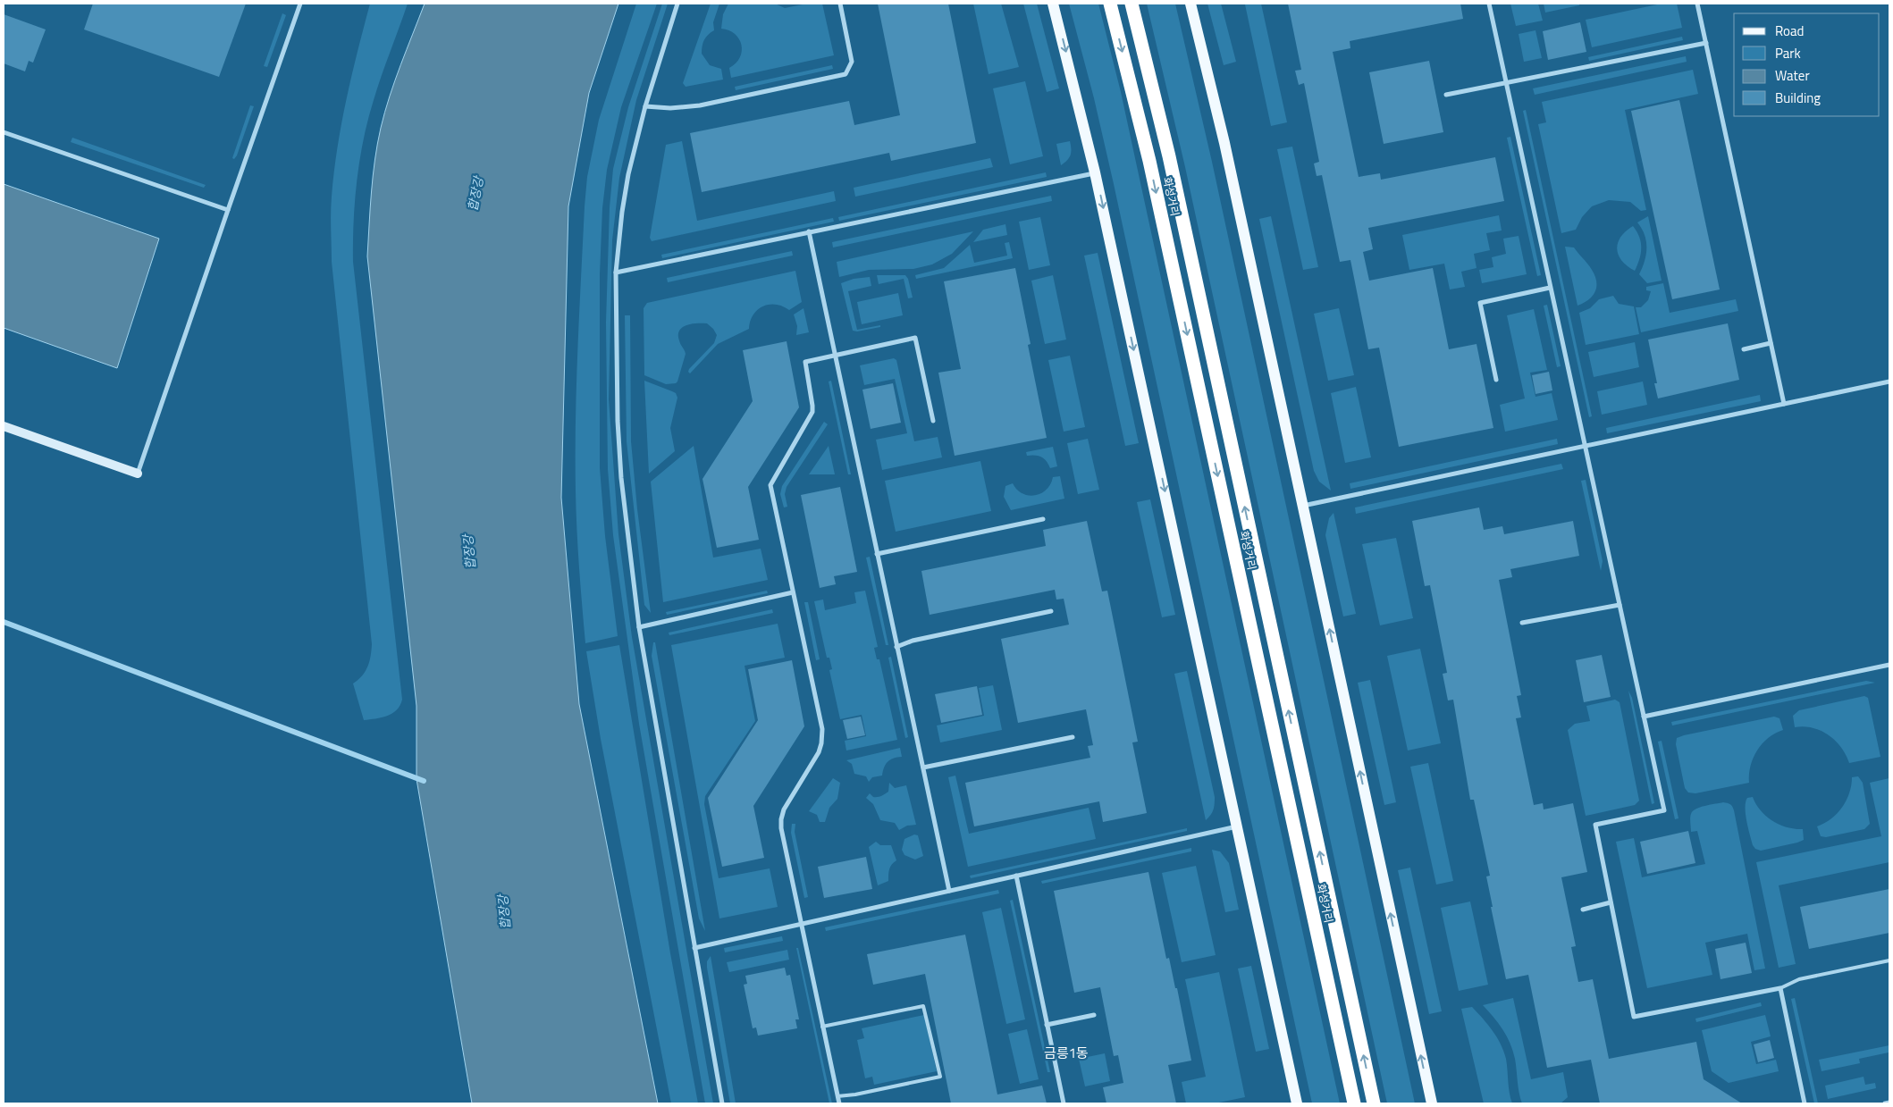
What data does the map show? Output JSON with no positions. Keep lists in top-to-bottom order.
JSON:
{
  "streets": {
    "highway": ["화성거리"]
  },
  "districts": ["금릉1동"],
  "water": ["합장강"],
  "legend": [
    "Road",
    "Park",
    "Water",
    "Building"
  ]
}
